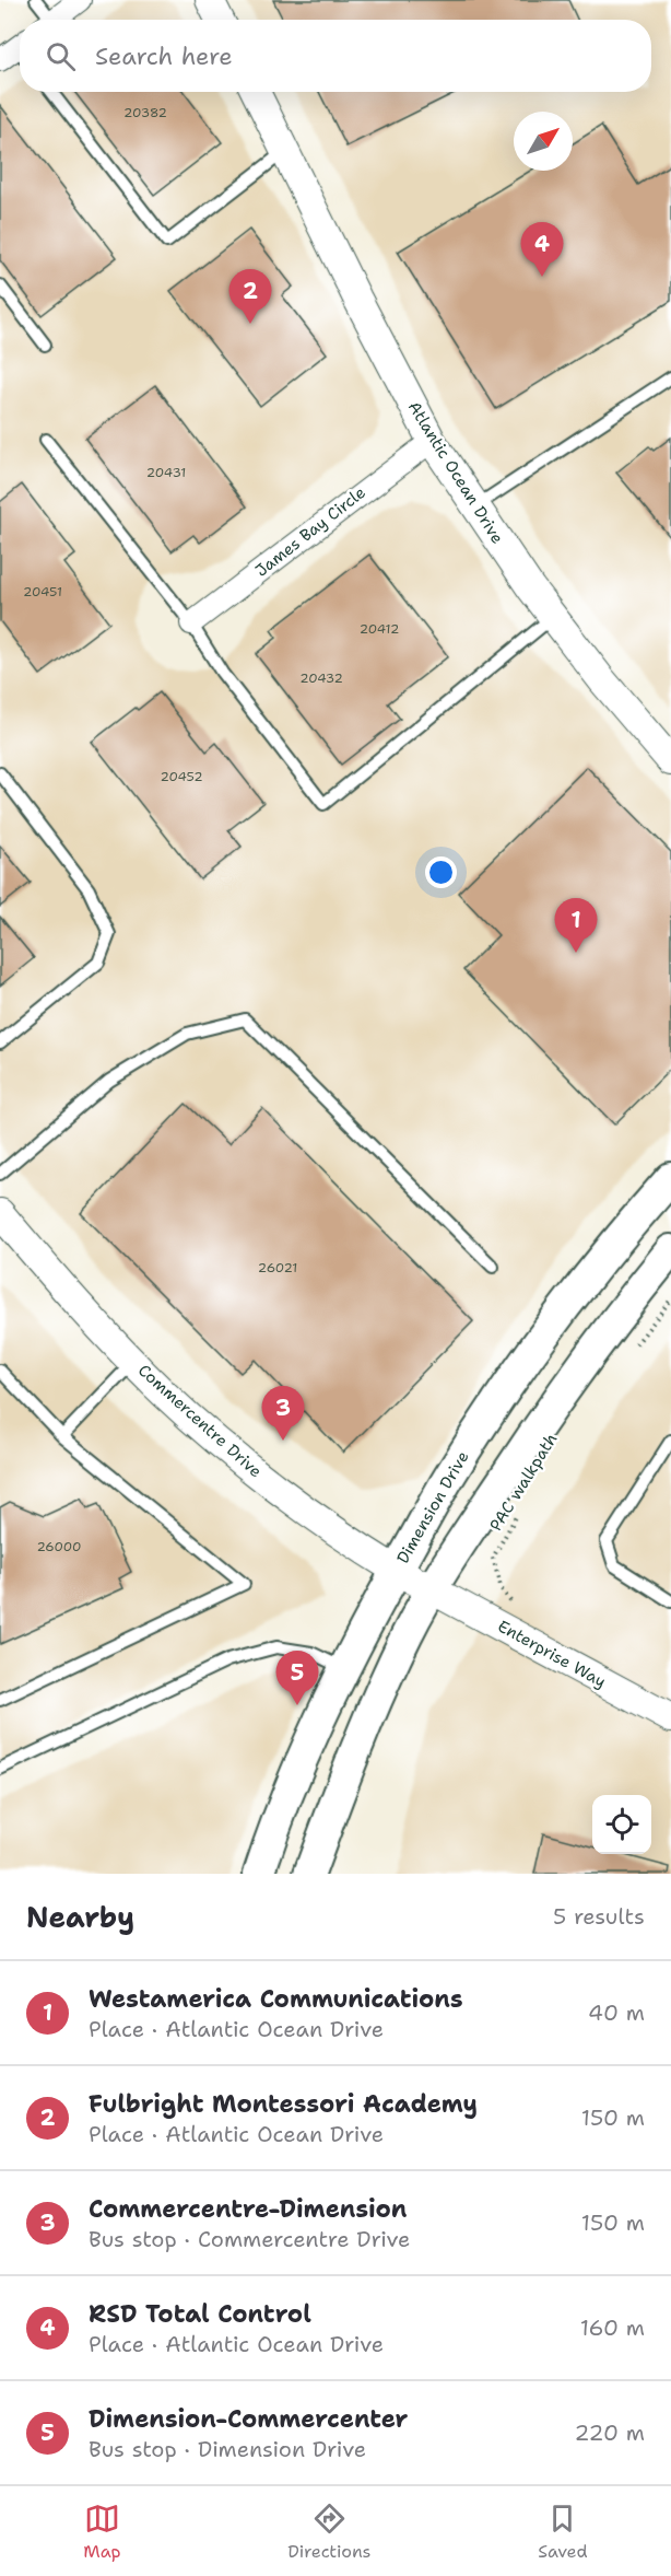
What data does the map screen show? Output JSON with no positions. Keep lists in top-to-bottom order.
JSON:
{
  "streets": {
    "main road": ["Dimension Drive"],
    "street": [
      "Atlantic Ocean Drive",
      "James Bay Circle",
      "Commercentre Drive",
      "Enterprise Way"
    ],
    "path": ["PAC walkpath"]
  },
  "crossings": [
    ["Atlantic Ocean Drive", "James Bay Circle"],
    ["Commercentre Drive", "Dimension Drive"],
    ["Commercentre Drive", "Enterprise Way"]
  ],
  "house_numbers": [
    "20382",
    "20431",
    "20451",
    "20412",
    "20432",
    "20452",
    "26021",
    "26000"
  ],
  "north": "top right",
  "page": {
    "search": "Search here",
    "pins": [
      "4",
      "2",
      "1",
      "3",
      "5"
    ],
    "heading": ["Nearby", "5 results"],
    "list": [
      {
        "mark": "1",
        "name": "Westamerica Communications",
        "note": "Place · Atlantic Ocean Drive",
        "value": "40 m"
      },
      {
        "mark": "2",
        "name": "Fulbright Montessori Academy",
        "note": "Place · Atlantic Ocean Drive",
        "value": "150 m"
      },
      {
        "mark": "3",
        "name": "Commercentre-Dimension",
        "note": "Bus stop · Commercentre Drive",
        "value": "150 m"
      },
      {
        "mark": "4",
        "name": "RSD Total Control",
        "note": "Place · Atlantic Ocean Drive",
        "value": "160 m"
      },
      {
        "mark": "5",
        "name": "Dimension-Commercenter",
        "note": "Bus stop · Dimension Drive",
        "value": "220 m"
      }
    ],
    "nav": ["Map", "Directions", "Saved"]
  }
}
